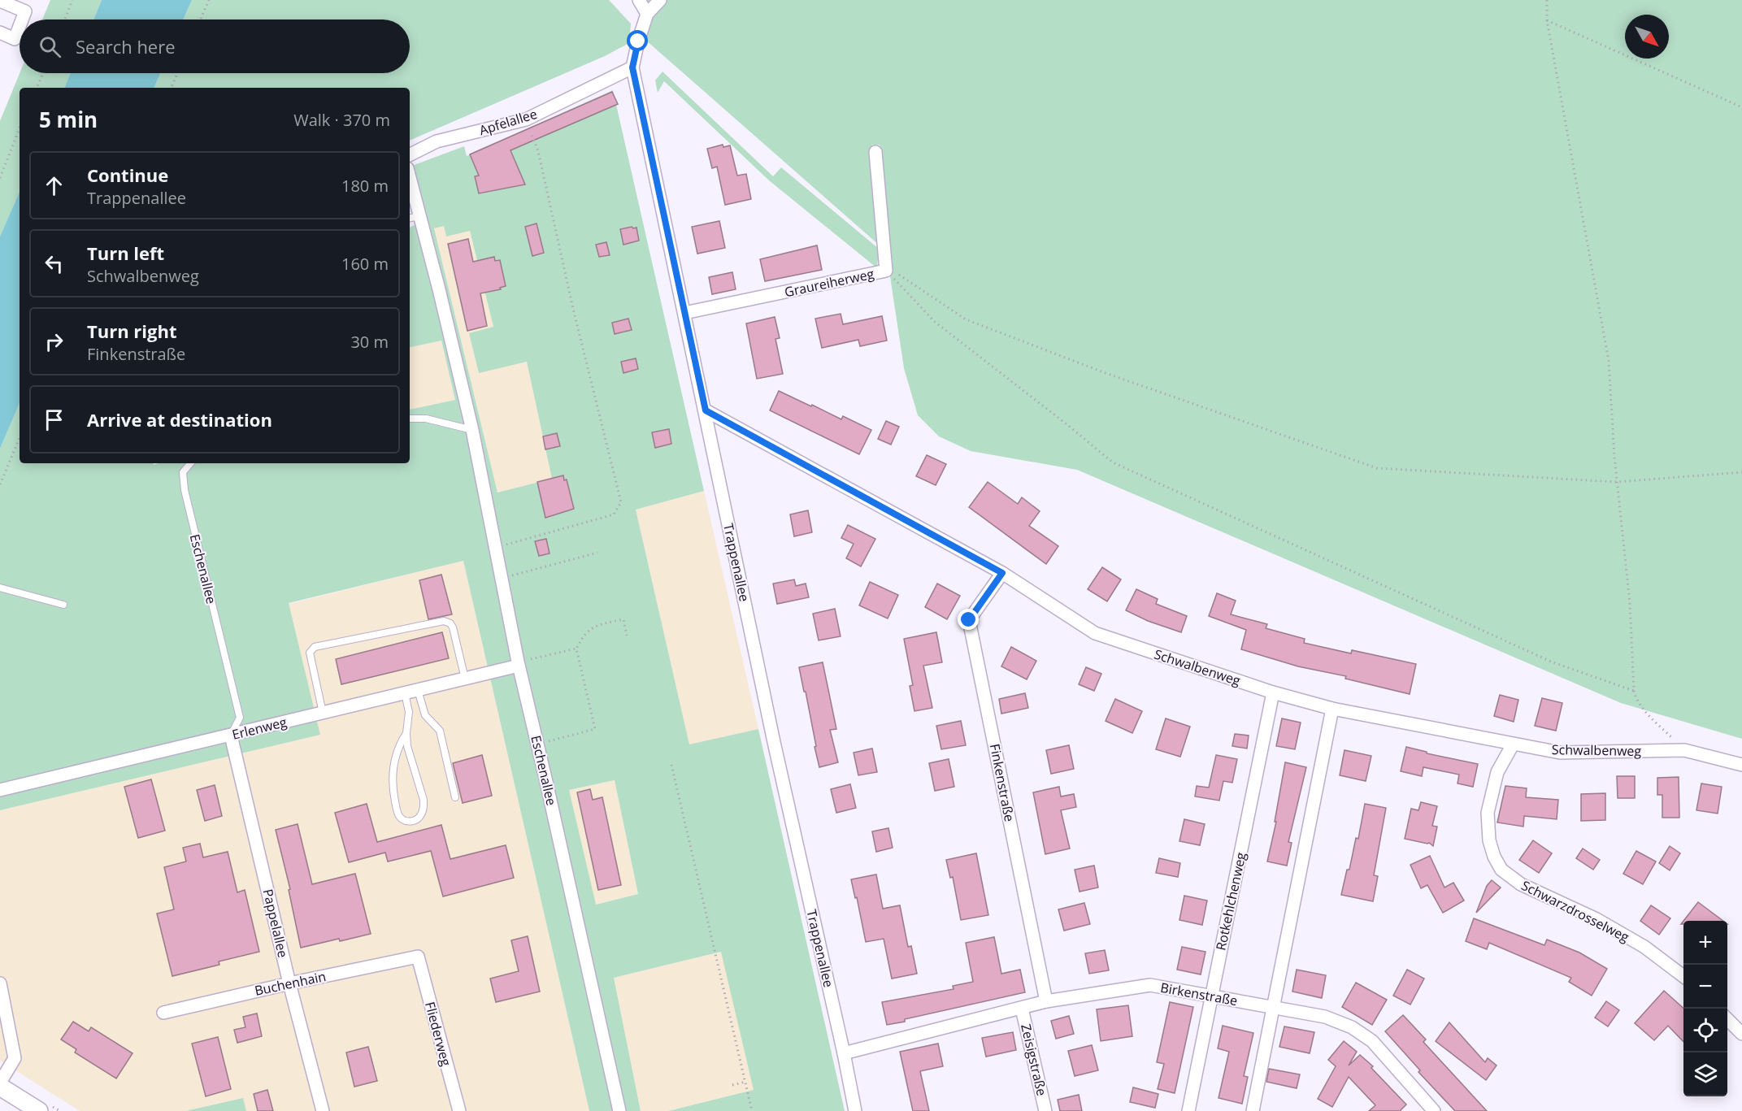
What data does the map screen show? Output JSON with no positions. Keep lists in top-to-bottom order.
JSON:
{
  "streets": {
    "street": [
      "Apfelallee",
      "Graureiherweg",
      "Trappenallee",
      "Eschenallee",
      "Schwalbenweg",
      "Erlenweg",
      "Finkenstraße",
      "Rotkehlchenweg",
      "Schwarzdrosselweg",
      "Pappelallee",
      "Buchenhain",
      "Birkenstraße",
      "Fliederweg",
      "Zeisigstraße"
    ]
  },
  "crossings": [
    ["Apfelallee", "Trappenallee"],
    ["Graureiherweg", "Trappenallee"],
    ["Trappenallee", "Schwalbenweg"],
    ["Trappenallee", "Birkenstraße"],
    ["Eschenallee", "Erlenweg"],
    ["Eschenallee", "Pappelallee"],
    ["Schwalbenweg", "Finkenstraße"],
    ["Schwalbenweg", "Rotkehlchenweg"],
    ["Schwalbenweg", "Schwarzdrosselweg"],
    ["Erlenweg", "Pappelallee"],
    ["Finkenstraße", "Birkenstraße"],
    ["Rotkehlchenweg", "Birkenstraße"],
    ["Pappelallee", "Buchenhain"],
    ["Buchenhain", "Fliederweg"],
    ["Birkenstraße", "Zeisigstraße"]
  ],
  "north": "bottom right",
  "page": {
    "search": "Search here",
    "heading": ["5 min", "Walk · 370 m"],
    "list": [
      ["Continue", "Trappenallee", "180 m"],
      ["Turn left", "Schwalbenweg", "160 m"],
      ["Turn right", "Finkenstraße", "30 m"],
      "Arrive at destination"
    ],
    "map_buttons": ["+", "−"]
  }
}
